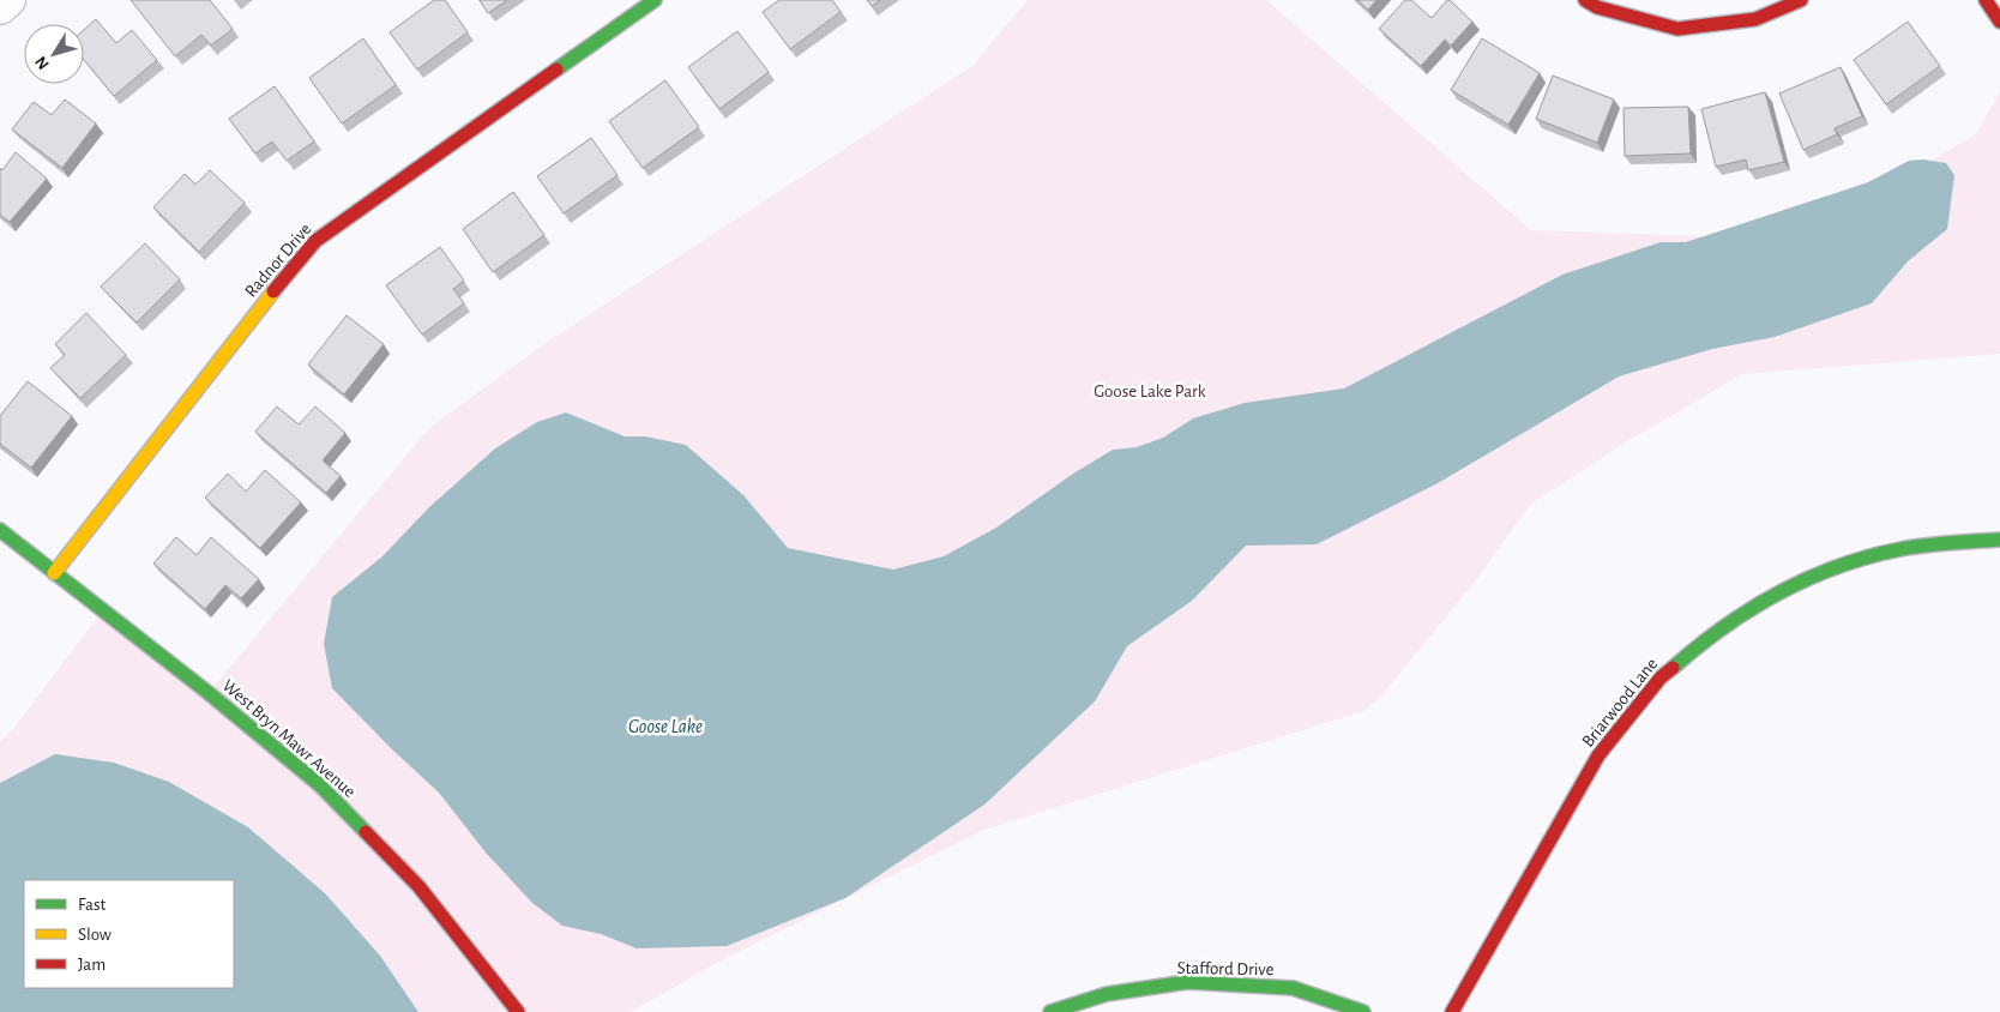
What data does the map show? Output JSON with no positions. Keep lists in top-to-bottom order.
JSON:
{
  "streets": {
    "street": [
      "Radnor Drive",
      "Briarwood Lane",
      "West Bryn Mawr Avenue",
      "Stafford Drive"
    ]
  },
  "crossings": [
    ["Radnor Drive", "West Bryn Mawr Avenue"]
  ],
  "water": ["Goose Lake"],
  "parks": ["Goose Lake Park"],
  "legend": ["Fast", "Slow", "Jam"],
  "north": "bottom left"
}
